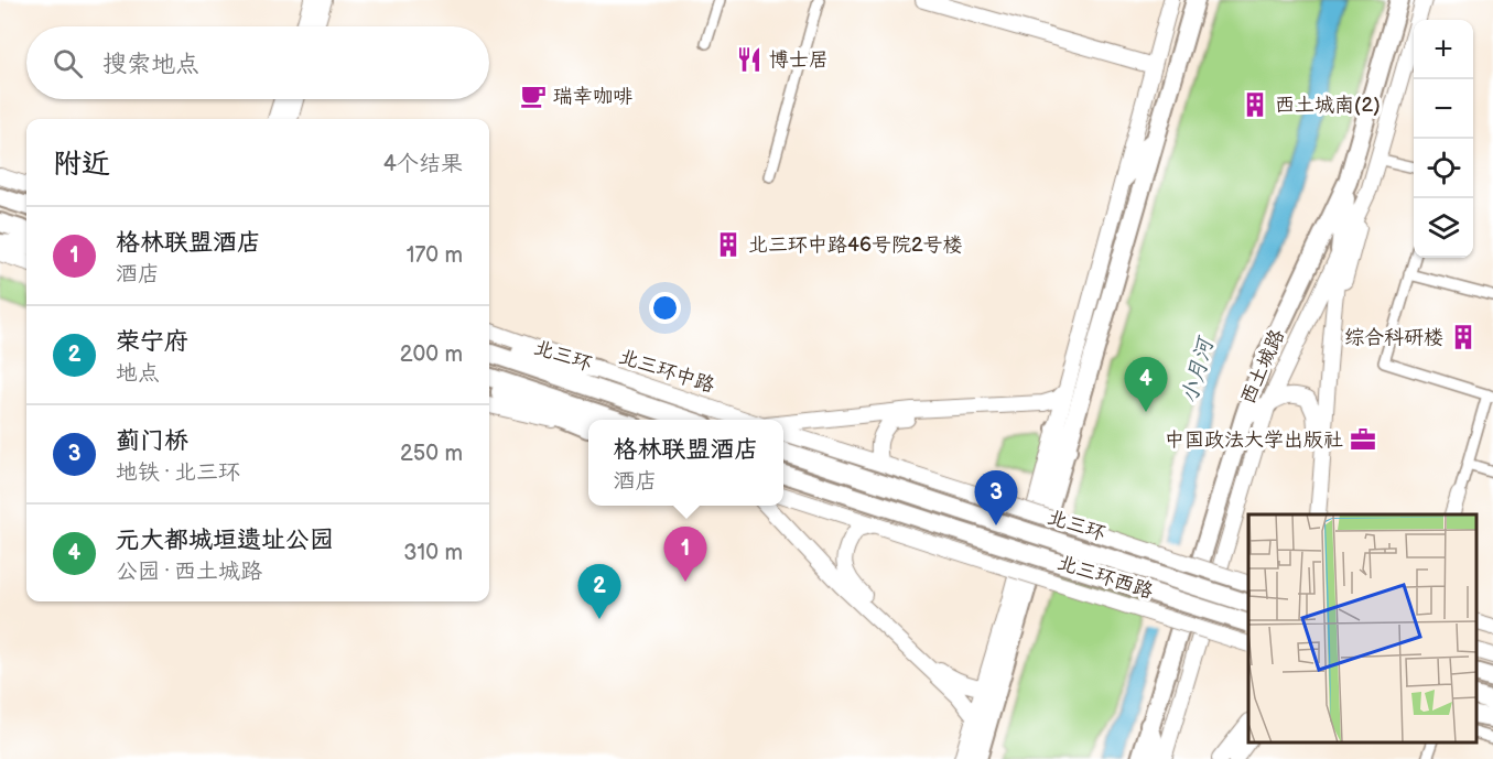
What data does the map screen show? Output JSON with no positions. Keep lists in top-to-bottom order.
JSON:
{
  "streets": {
    "highway": ["北三环", "西土城路"],
    "street": ["北三环中路", "北三环西路"]
  },
  "water": ["小月河"],
  "places": {
    "restaurant": ["博士居"],
    "cafe": ["瑞幸咖啡"],
    "building": ["西土城南(2)", "北三环中路46号院2号楼", "综合科研楼"],
    "office": ["中国政法大学出版社"]
  },
  "page": {
    "map_buttons": ["+", "−"],
    "search": "搜索地点",
    "heading": ["附近", "4个结果"],
    "list": [
      {
        "mark": "1",
        "name": "格林联盟酒店",
        "note": "酒店",
        "value": "170 m"
      },
      {
        "mark": "2",
        "name": "荣宁府",
        "note": "地点",
        "value": "200 m"
      },
      {
        "mark": "3",
        "name": "蓟门桥",
        "note": "地铁 · 北三环",
        "value": "250 m"
      },
      {
        "mark": "4",
        "name": "元大都城垣遗址公园",
        "note": "公园 · 西土城路",
        "value": "310 m"
      }
    ],
    "pins": [
      "4",
      "3",
      "1",
      "2"
    ],
    "popup": ["格林联盟酒店", "酒店"]
  }
}
